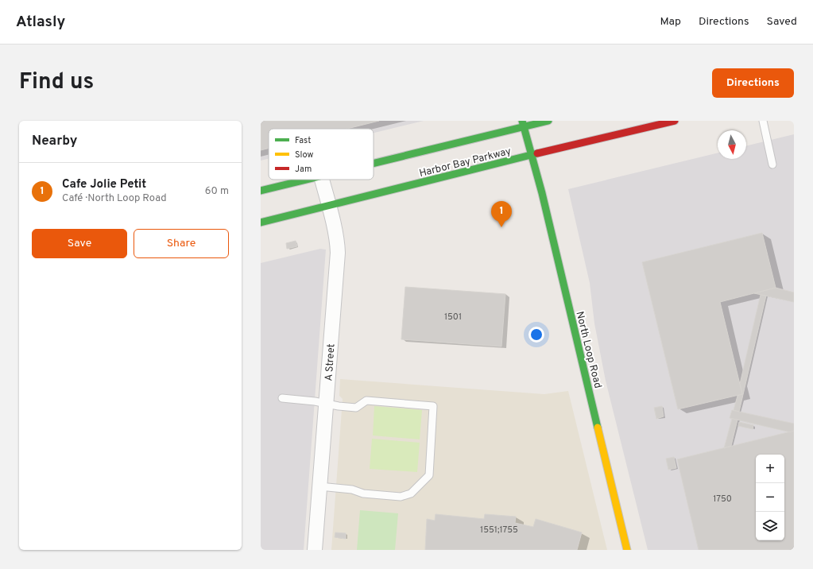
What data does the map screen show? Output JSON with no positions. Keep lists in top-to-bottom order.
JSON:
{
  "streets": {
    "main road": ["Harbor Bay Parkway", "North Loop Road"],
    "street": ["A Street"]
  },
  "crossings": [
    ["Harbor Bay Parkway", "North Loop Road"],
    ["Harbor Bay Parkway", "A Street"]
  ],
  "house_numbers": ["1501", "1750", "1551;1755"],
  "legend": ["Fast", "Slow", "Jam"],
  "north": "bottom",
  "page": {
    "header": "Atlasly",
    "nav": ["Map", "Directions", "Saved"],
    "title": "Find us",
    "buttons": [
      "Directions",
      ["Save", "Share"]
    ],
    "heading": "Nearby",
    "list": [
      {
        "mark": "1",
        "name": "Cafe Jolie Petit",
        "note": "Café · North Loop Road",
        "value": "60 m"
      }
    ],
    "pins": "1",
    "map_buttons": ["+", "−"]
  }
}
